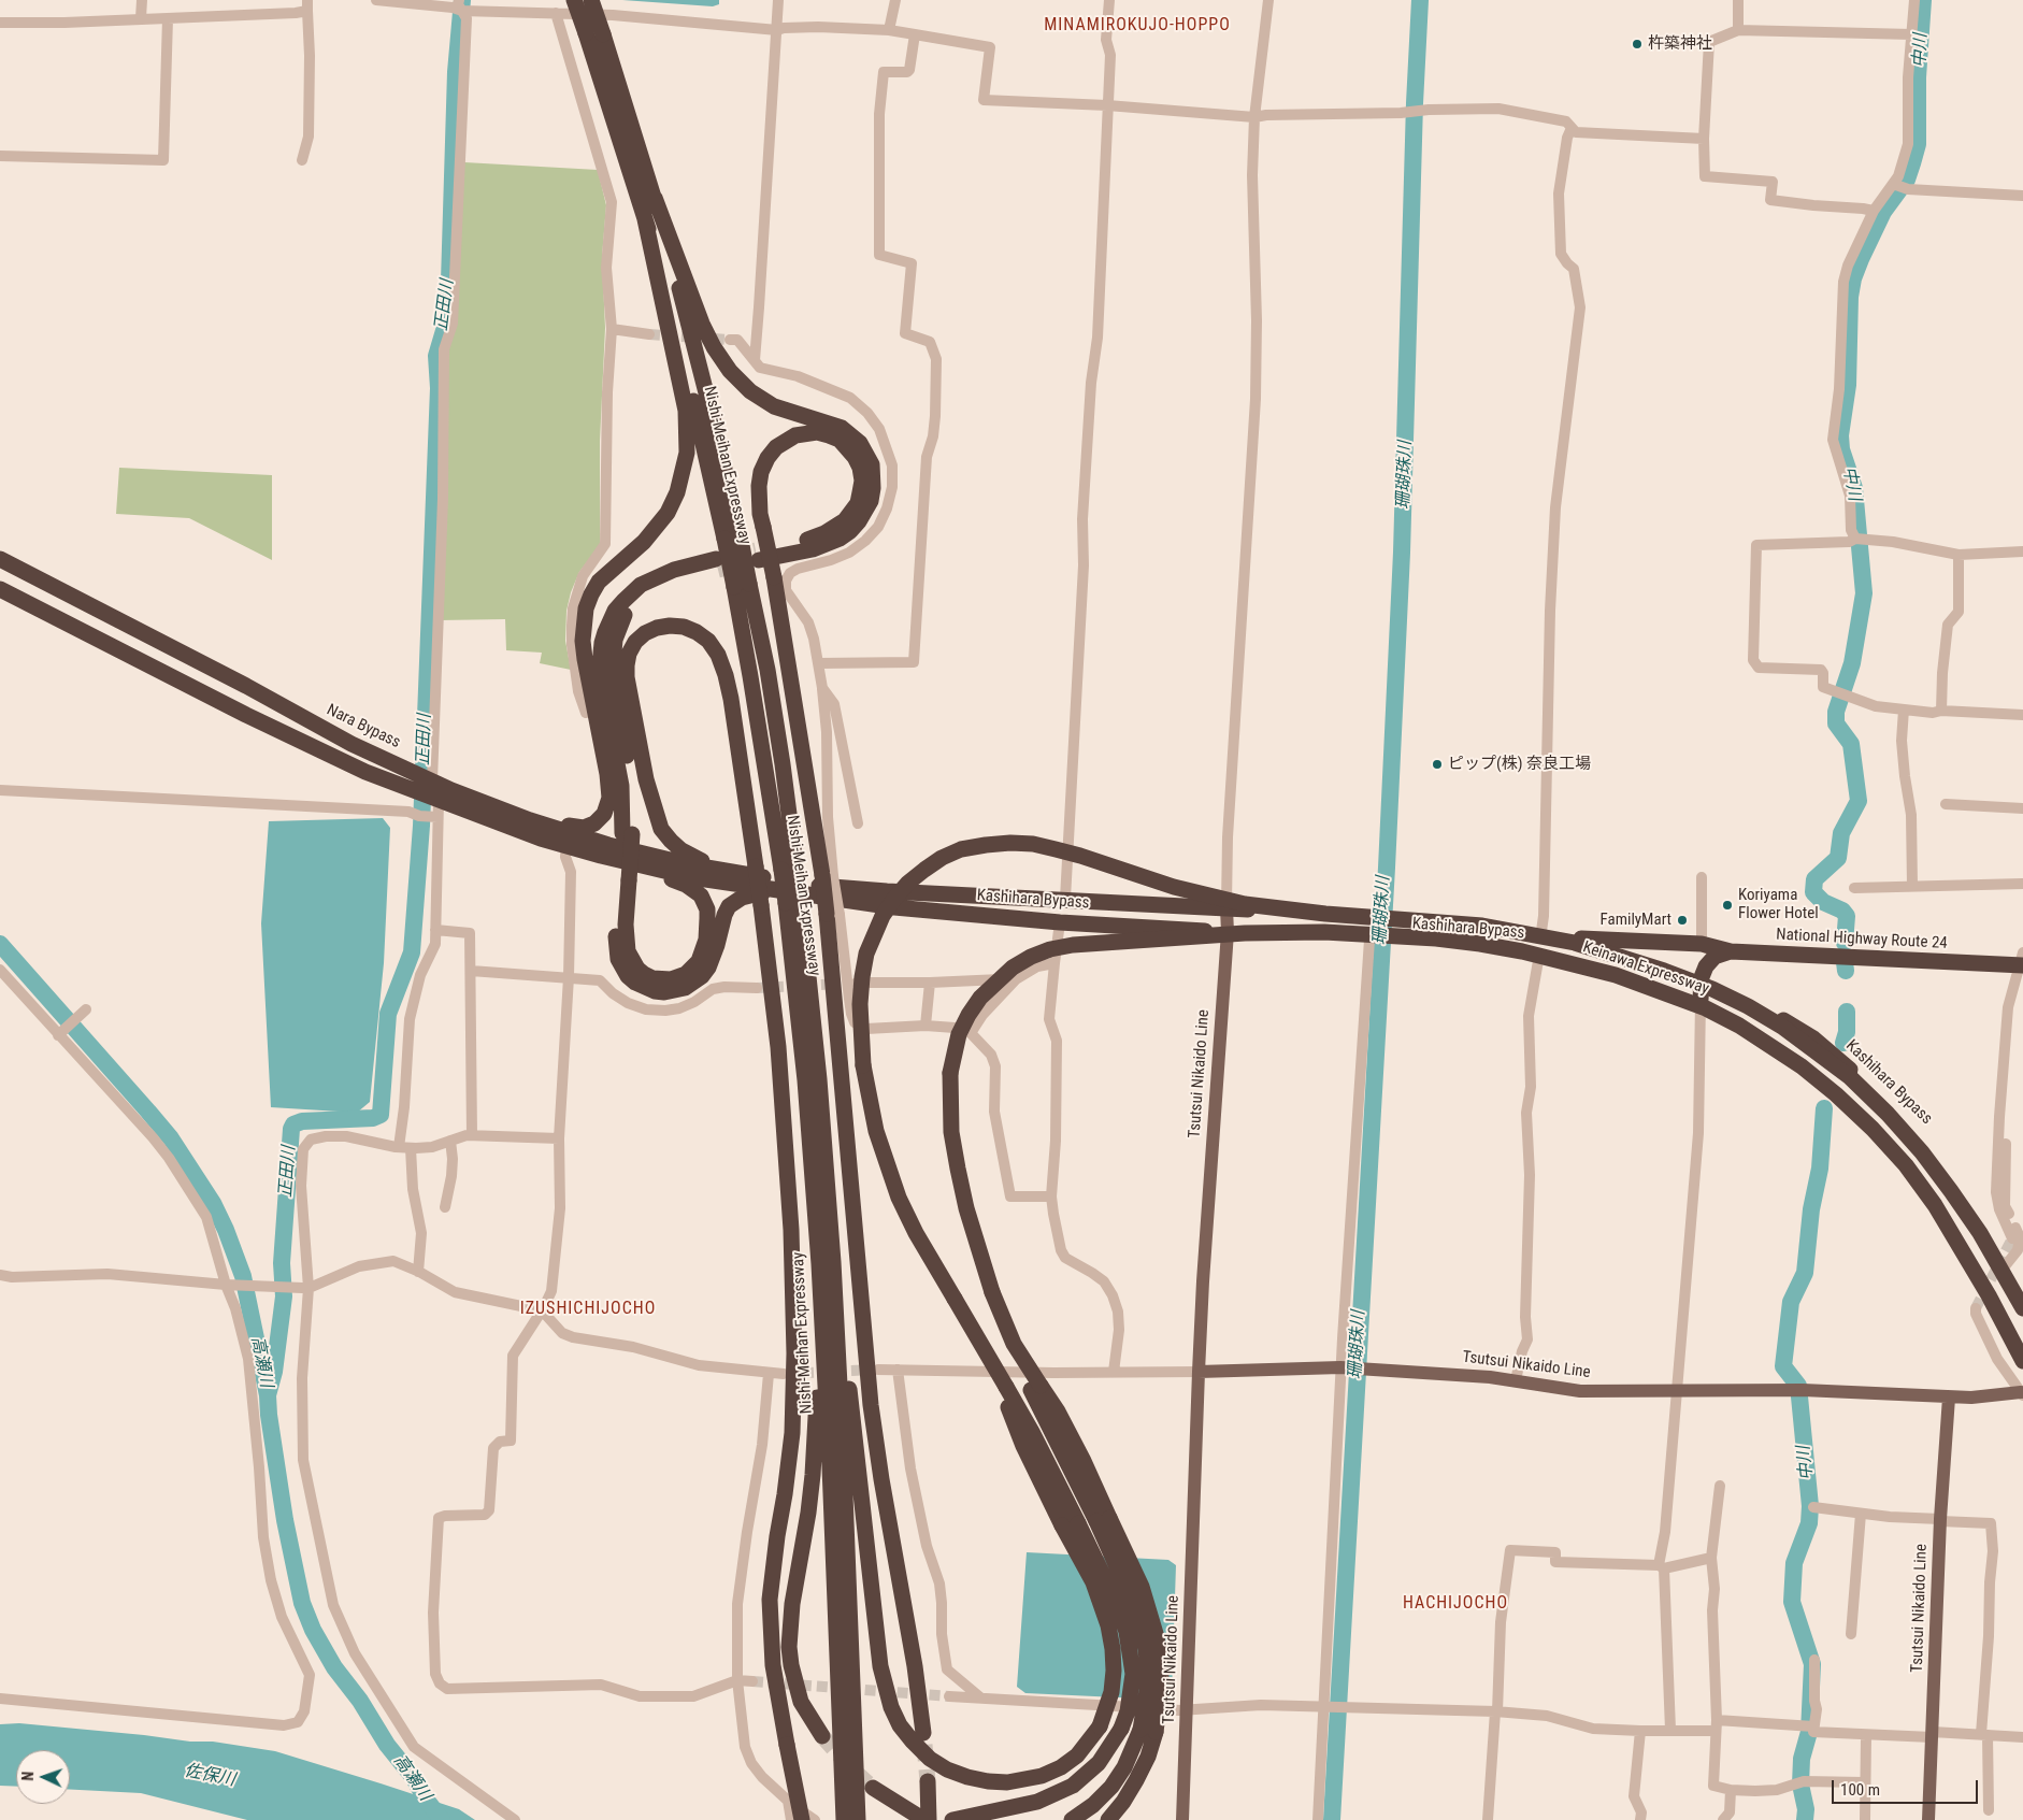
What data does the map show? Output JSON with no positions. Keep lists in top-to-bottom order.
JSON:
{
  "streets": {
    "highway": [
      "Nishi-Meihan Expressway",
      "Nara Bypass",
      "Kashihara Bypass",
      "National Highway Route 24",
      "Keinawa Expressway"
    ],
    "main road": ["Tsutsui Nikaido Line"]
  },
  "crossings": [
    ["Nara Bypass", "Kashihara Bypass"],
    ["Kashihara Bypass", "Keinawa Expressway"],
    ["Kashihara Bypass", "Tsutsui Nikaido Line"]
  ],
  "districts": ["MINAMIROKUJO-HOPPO", "IZUSHICHIJOCHO", "HACHIJOCHO"],
  "water": [
    "中川",
    "正田川",
    "珊瑚珠川",
    "高瀬川",
    "佐保川"
  ],
  "places": [
    "杵築神社",
    "ピップ(株) 奈良工場",
    "Koriyama Flower Hotel",
    "FamilyMart"
  ],
  "scale_bar": "100 m",
  "north": "left"
}
